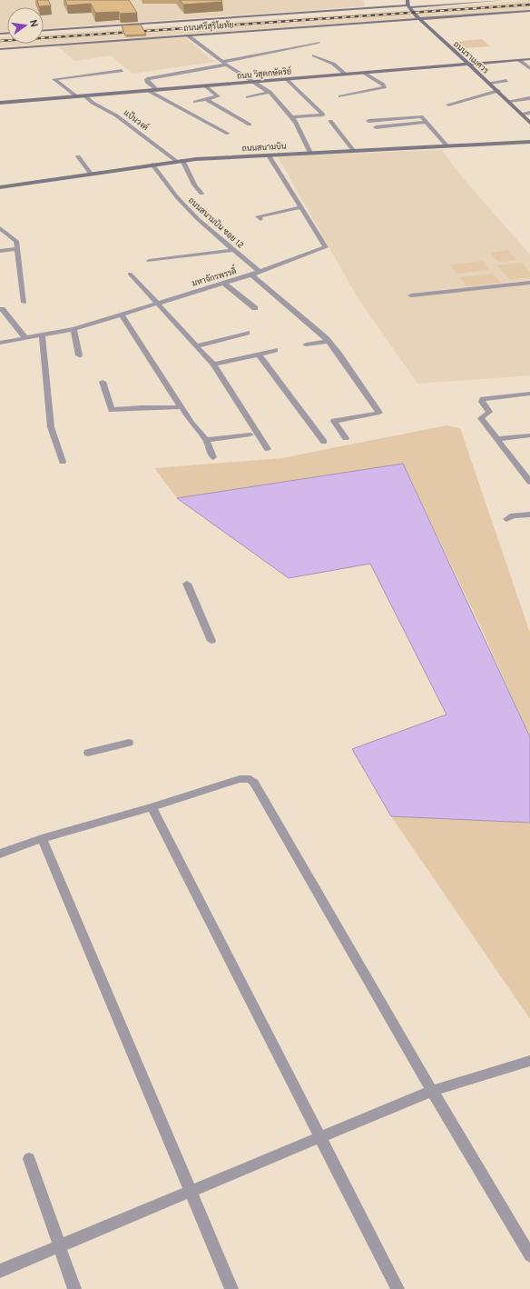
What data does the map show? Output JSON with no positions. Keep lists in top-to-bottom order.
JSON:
{
  "streets": {
    "street": [
      "ถนนศรีสุริโยทัย",
      "ถนนราเมศวร",
      "ถนน วิสุตกษัตริย์",
      "แป้นวงค์",
      "ถนนสนามบิน",
      "ถนนสนามบิน ซอย 12",
      "มหาจักรพรรดิ์"
    ]
  },
  "crossings": [
    ["ถนนศรีสุริโยทัย", "ถนนราเมศวร"],
    ["ถนนราเมศวร", "ถนน วิสุตกษัตริย์"],
    ["ถนน วิสุตกษัตริย์", "แป้นวงค์"],
    ["แป้นวงค์", "ถนนสนามบิน"],
    ["ถนนสนามบิน", "ถนนสนามบิน ซอย 12"],
    ["ถนนสนามบิน", "มหาจักรพรรดิ์"],
    ["ถนนสนามบิน ซอย 12", "มหาจักรพรรดิ์"]
  ],
  "north": "right"
}
